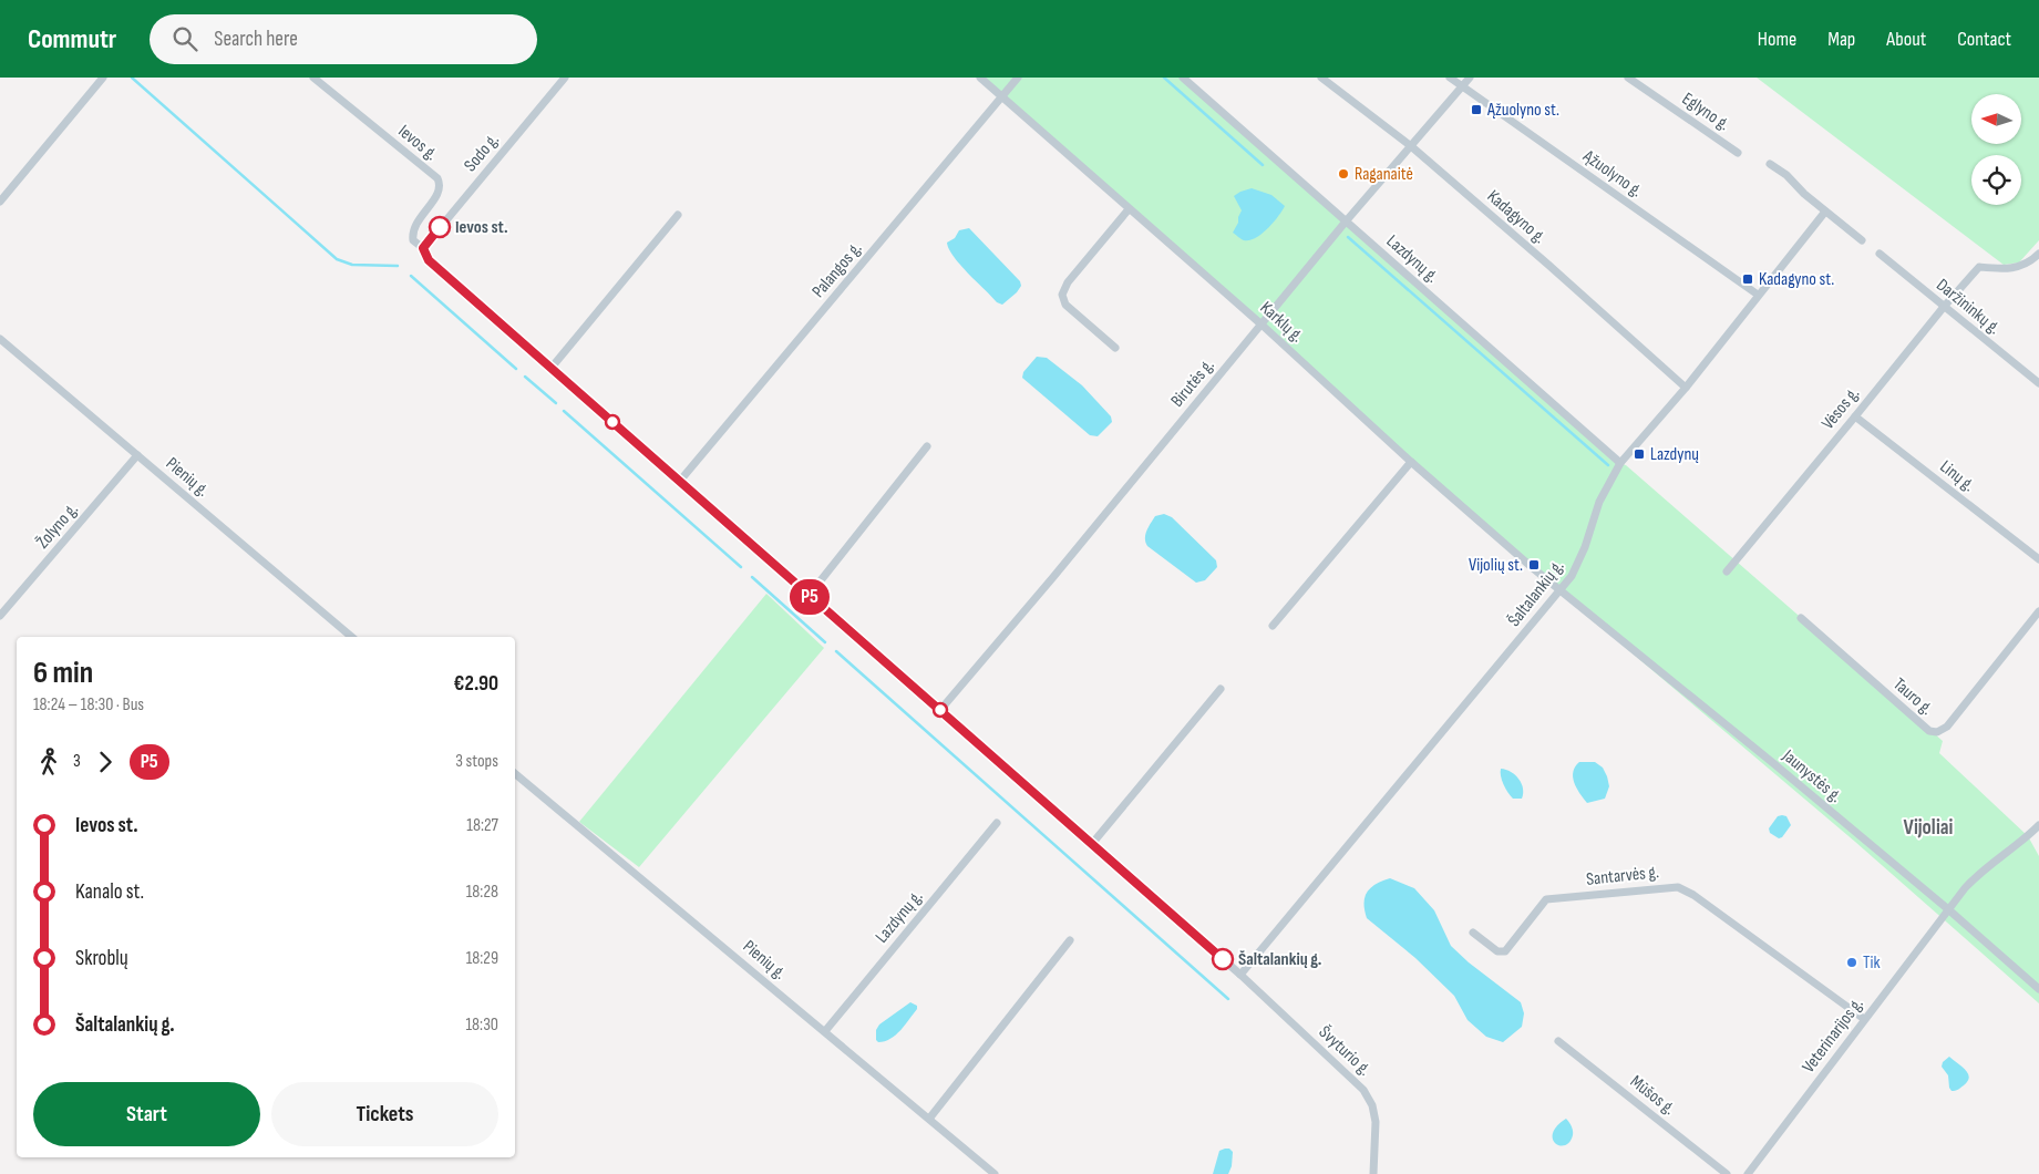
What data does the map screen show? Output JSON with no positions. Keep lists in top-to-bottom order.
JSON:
{
  "streets": {
    "street": [
      "Eglyno g.",
      "Ievos g.",
      "Sodo g.",
      "Ąžuolyno g.",
      "Kadagyno g.",
      "Lazdynų g.",
      "Palangos g.",
      "Daržininkų g.",
      "Karklų g.",
      "Birutės g.",
      "Vėsos g.",
      "Linų g.",
      "Pienių g.",
      "Žolyno g.",
      "Šaltalankių g.",
      "Tauro g.",
      "Jaunystės g.",
      "Santarvės g.",
      "Veterinarijos g.",
      "Švyturio g.",
      "Mūšos g."
    ]
  },
  "crossings": [
    ["Ievos g.", "Sodo g."],
    ["Ievos g.", "Švyturio g."],
    ["Sodo g.", "Švyturio g."],
    ["Ąžuolyno g.", "Birutės g."],
    ["Ąžuolyno g.", "Šaltalankių g."],
    ["Kadagyno g.", "Birutės g."],
    ["Kadagyno g.", "Šaltalankių g."],
    ["Lazdynų g.", "Birutės g."],
    ["Lazdynų g.", "Pienių g."],
    ["Lazdynų g.", "Šaltalankių g."],
    ["Palangos g.", "Karklų g."],
    ["Palangos g.", "Švyturio g."],
    ["Daržininkų g.", "Vėsos g."],
    ["Karklų g.", "Birutės g."],
    ["Karklų g.", "Šaltalankių g."],
    ["Karklų g.", "Jaunystės g."],
    ["Birutės g.", "Švyturio g."],
    ["Vėsos g.", "Linų g."],
    ["Pienių g.", "Žolyno g."],
    ["Šaltalankių g.", "Jaunystės g."],
    ["Šaltalankių g.", "Švyturio g."],
    ["Jaunystės g.", "Veterinarijos g."],
    ["Santarvės g.", "Veterinarijos g."]
  ],
  "districts": ["Vijoliai"],
  "places": {
    "transit": [
      "Ąžuolyno st.",
      "Kadagyno st.",
      "Lazdynų",
      "Vijolių st."
    ],
    "other": [
      "Raganaitė",
      "Ievos st.",
      "Šaltalankių g.",
      "Tik"
    ]
  },
  "lines": ["bus line P5"],
  "north": "left",
  "page": {
    "header": "Commutr",
    "search": "Search here",
    "nav": [
      "Home",
      "Map",
      "About",
      "Contact"
    ],
    "on_map": "P5",
    "heading": ["6 min", "18:24 – 18:30 · Bus", "€2.90"],
    "legs": ["3", "P5", "3 stops"],
    "list": [
      {
        "name": "Ievos st.",
        "value": "18:27"
      },
      {
        "name": "Kanalo st.",
        "value": "18:28"
      },
      {
        "name": "Skroblų",
        "value": "18:29"
      },
      {
        "name": "Šaltalankių g.",
        "value": "18:30"
      }
    ],
    "buttons": ["Start", "Tickets"]
  }
}
